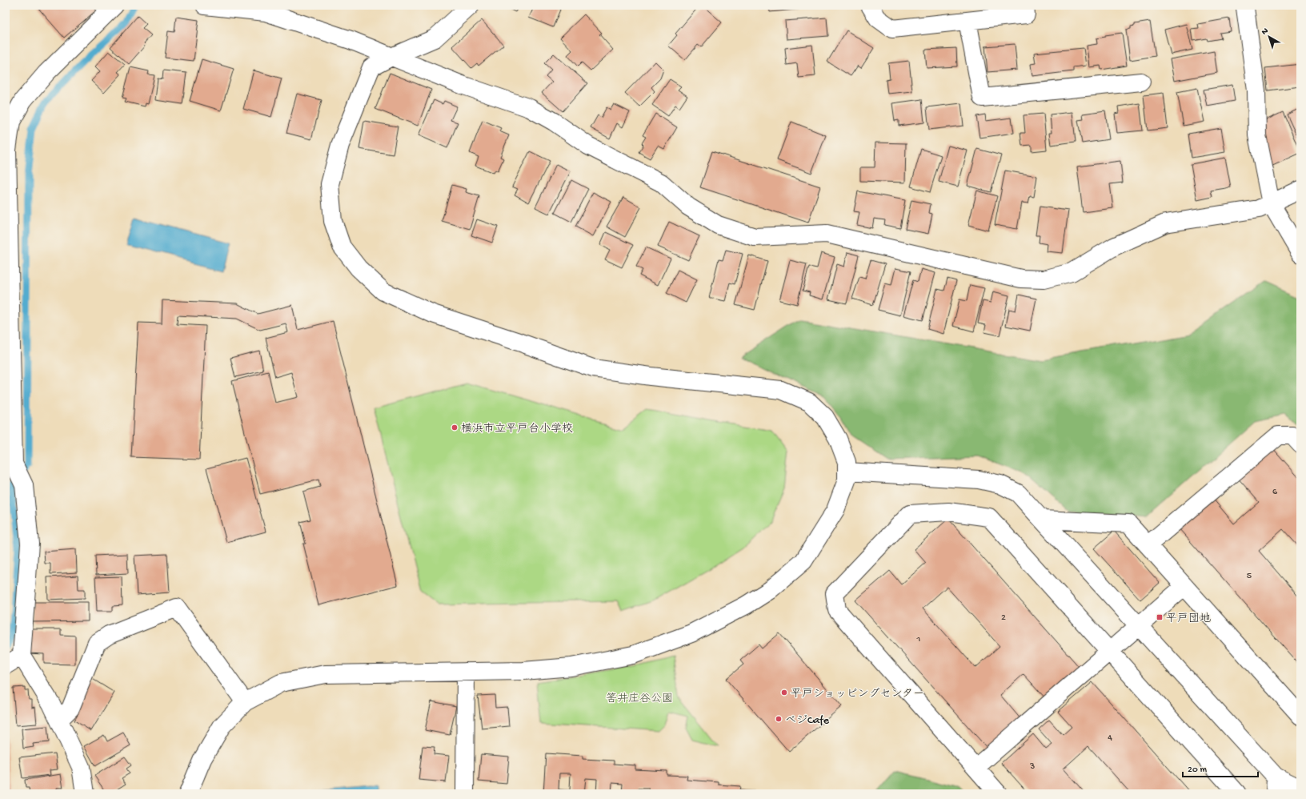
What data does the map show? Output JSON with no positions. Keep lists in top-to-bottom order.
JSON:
{
  "parks": ["筈井庄谷公園"],
  "places": {
    "other": ["横浜市立平戸台小学校", "平戸ショッピングセンター", "ベジCafe"],
    "transit": ["平戸団地"]
  },
  "house_numbers": [
    "6",
    "5",
    "2",
    "1",
    "4",
    "3"
  ],
  "scale_bar": "20 m",
  "north": "top left"
}
